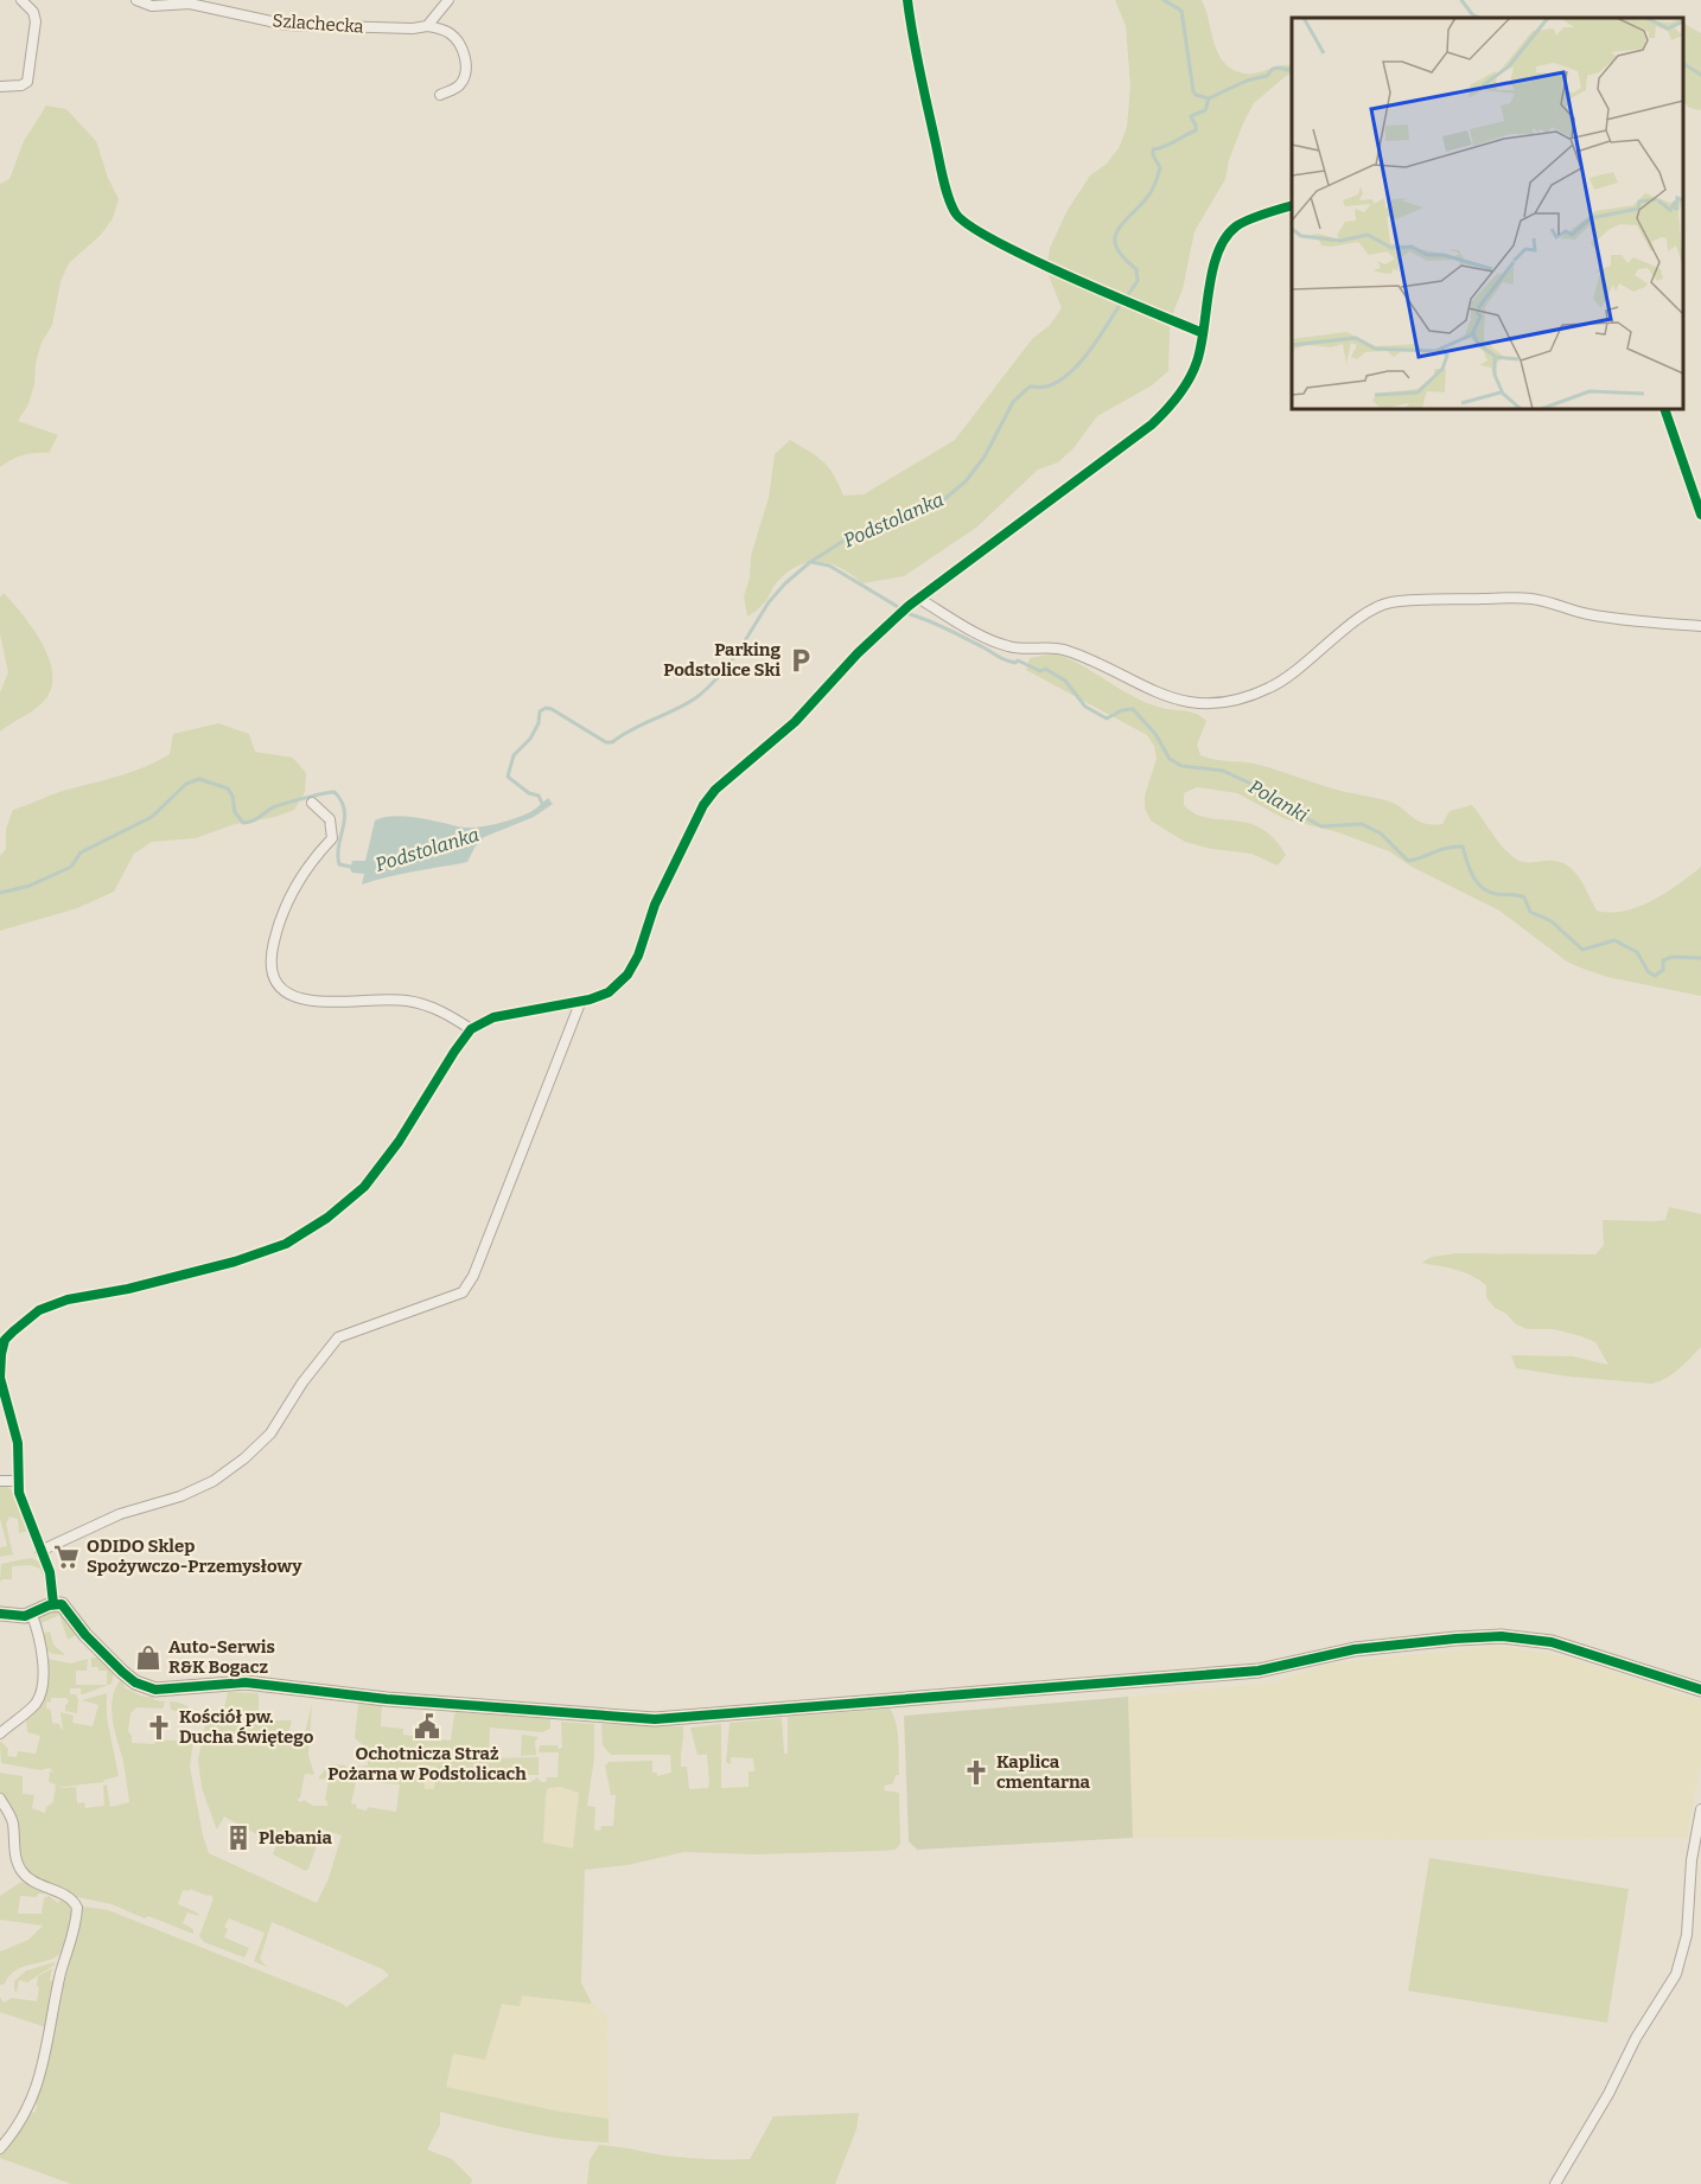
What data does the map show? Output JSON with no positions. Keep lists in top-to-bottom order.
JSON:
{
  "streets": {
    "street": ["Szlachecka"]
  },
  "water": ["Podstolanka", "Polanki"],
  "places": {
    "parking": ["Parking Podstolice Ski"],
    "supermarket": ["ODIDO Sklep Spożywczo-Przemysłowy"],
    "shop": ["Auto-Serwis R&K Bogacz"],
    "public building": ["Ochotnicza Straż Pożarna w Podstolicach"],
    "church": ["Kościół pw. Ducha Świętego", "Kaplica cmentarna"],
    "building": ["Plebania"]
  }
}
